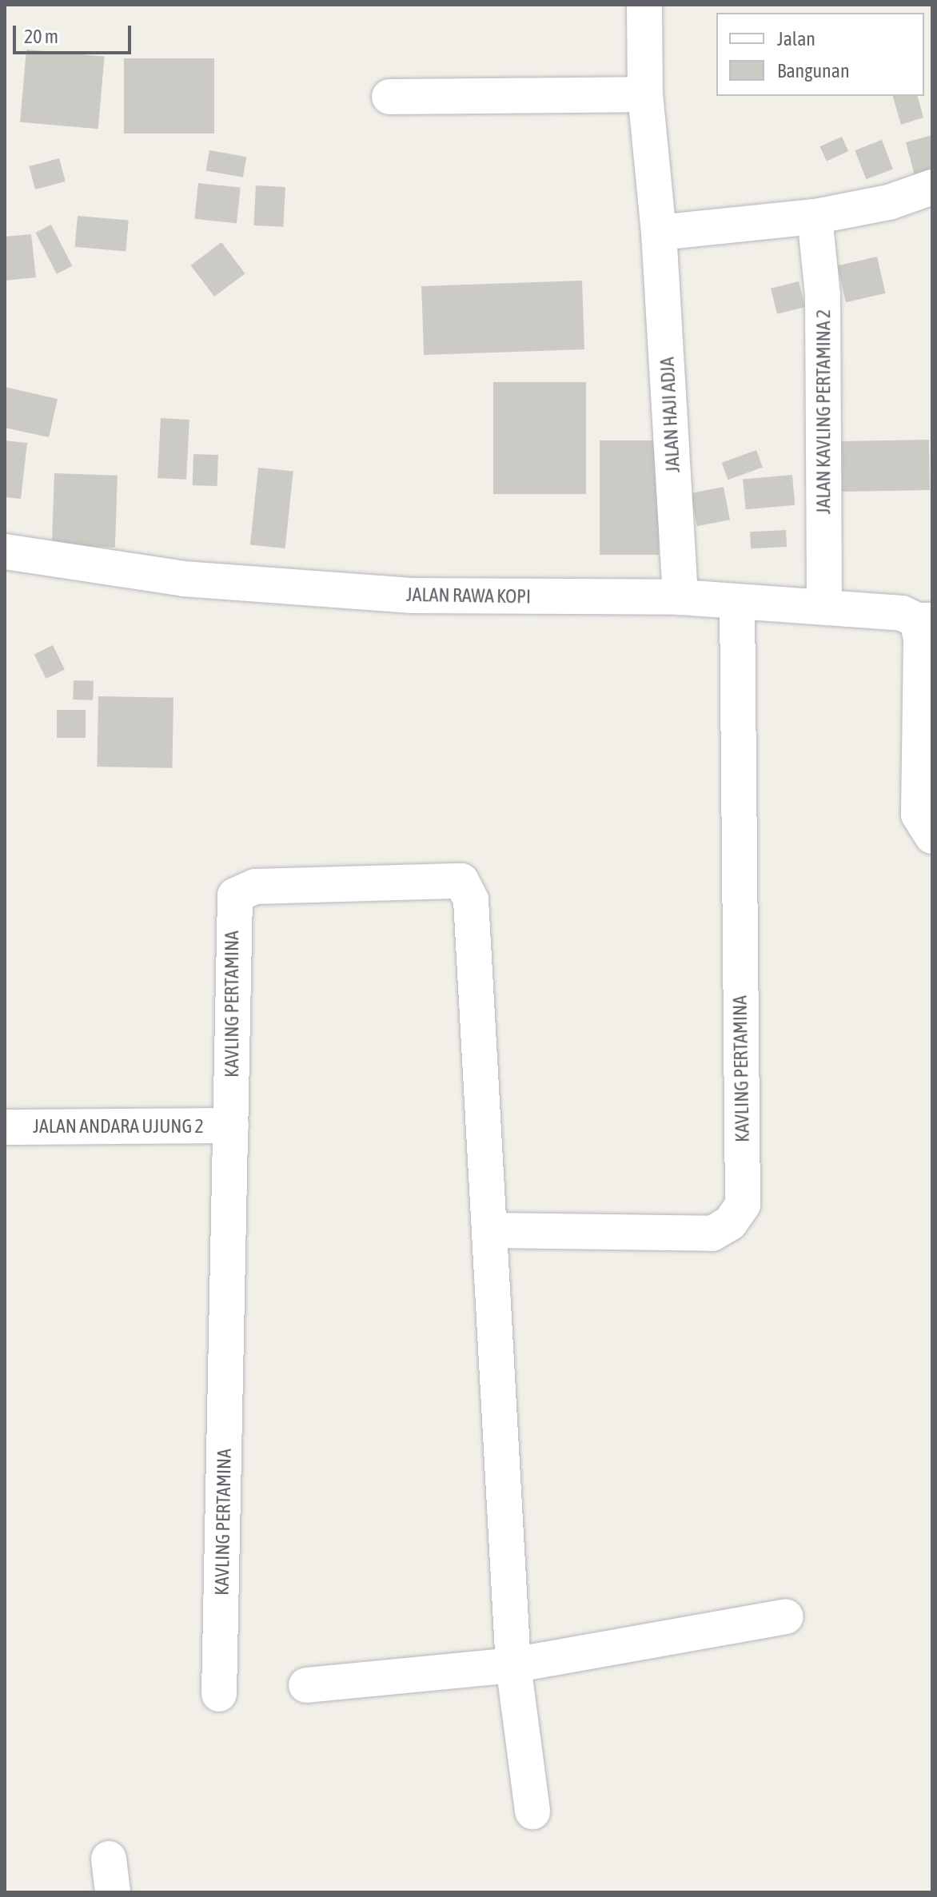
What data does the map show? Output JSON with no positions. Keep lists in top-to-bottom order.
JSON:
{
  "streets": {
    "street": [
      "JALAN KAVLING PERTAMINA 2",
      "JALAN HAJI ADJA",
      "JALAN RAWA KOPI",
      "KAVLING PERTAMINA",
      "JALAN ANDARA UJUNG 2"
    ]
  },
  "crossings": [
    ["JALAN KAVLING PERTAMINA 2", "JALAN RAWA KOPI"],
    ["JALAN HAJI ADJA", "JALAN RAWA KOPI"],
    ["JALAN RAWA KOPI", "KAVLING PERTAMINA"],
    ["KAVLING PERTAMINA", "JALAN ANDARA UJUNG 2"]
  ],
  "legend": ["Jalan", "Bangunan"],
  "scale_bar": "20 m"
}
